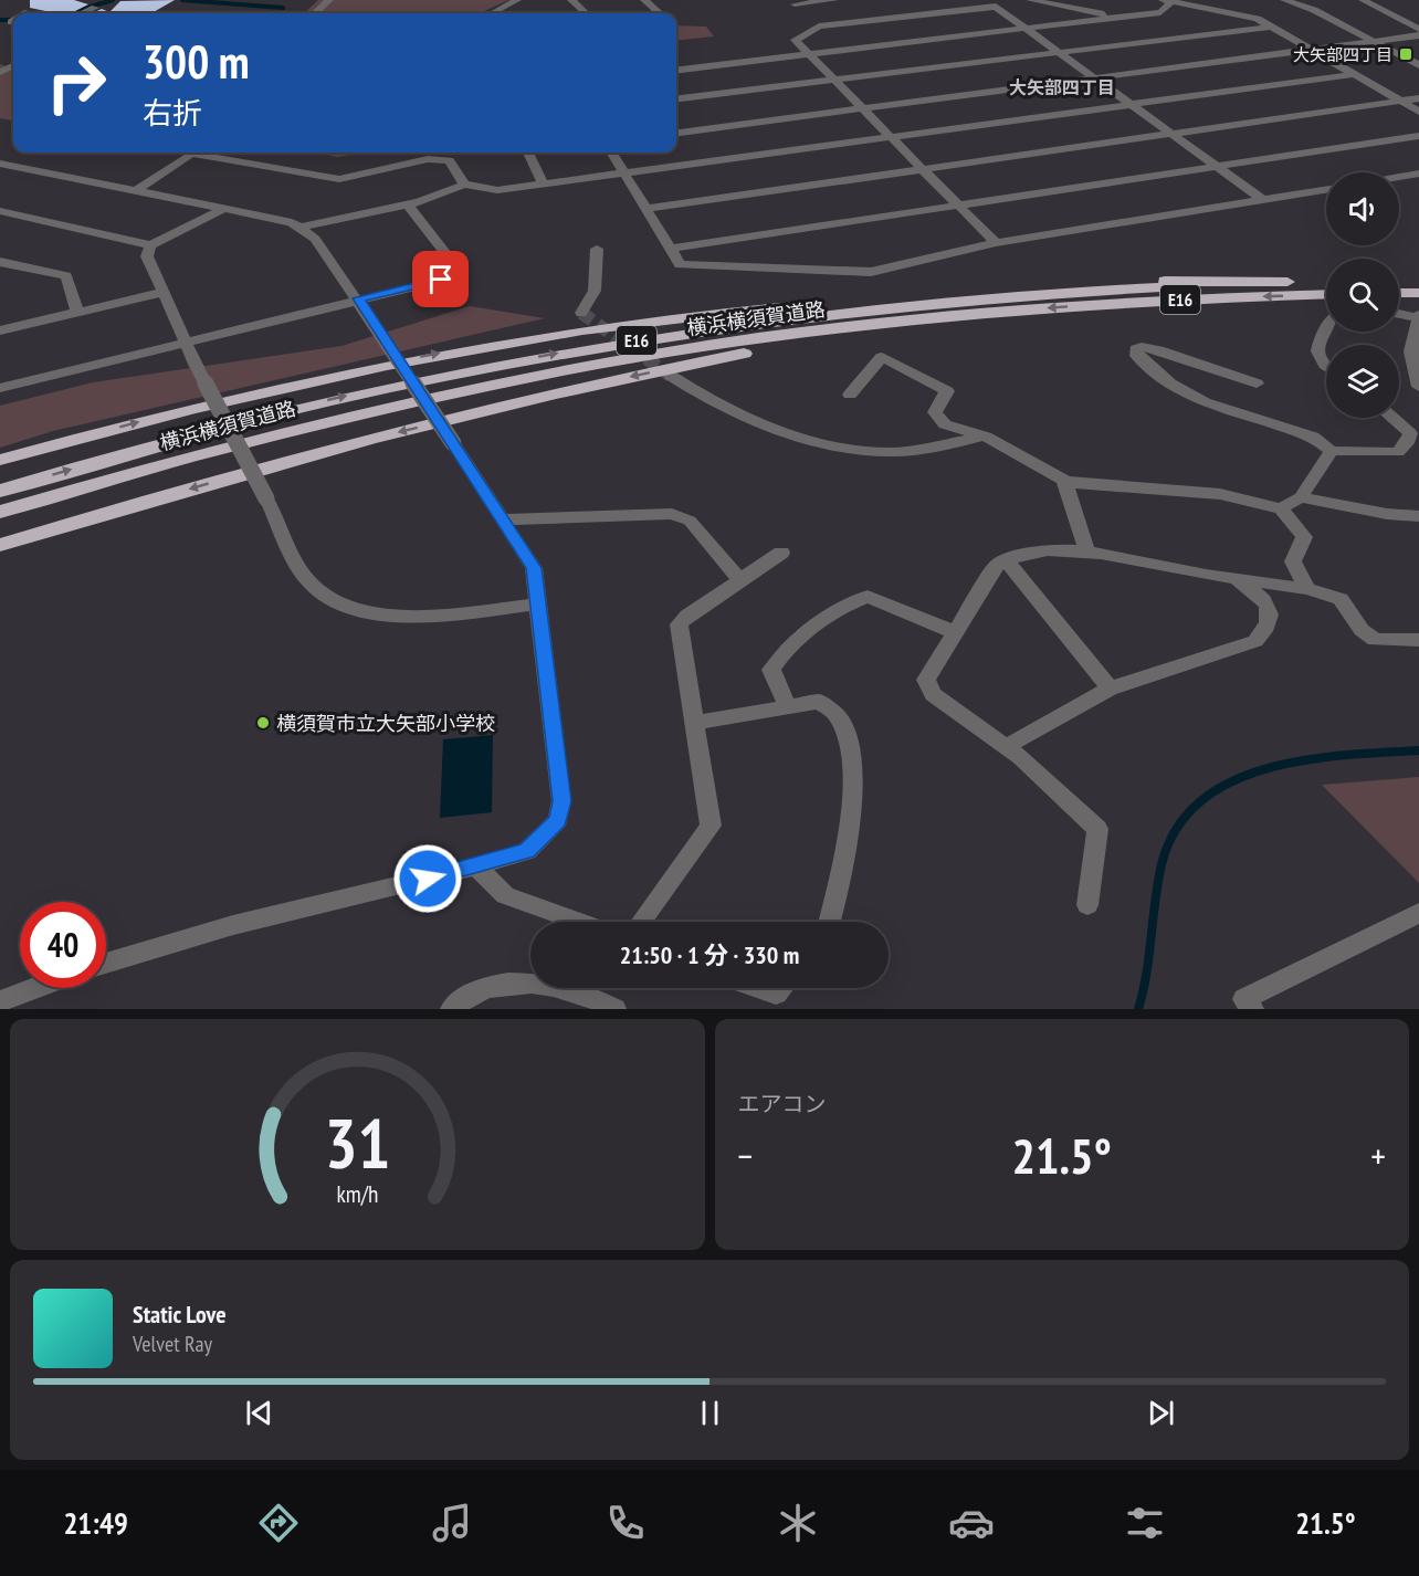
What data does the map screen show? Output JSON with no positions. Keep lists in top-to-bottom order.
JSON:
{
  "streets": {
    "highway": ["E16", "横浜横須賀道路"]
  },
  "districts": ["大矢部四丁目"],
  "places": {
    "transit": ["大矢部四丁目"],
    "other": ["横須賀市立大矢部小学校"]
  },
  "page": {
    "turn": ["300 m", "右折"],
    "limit": "40",
    "trip": "21:50 · 1 分 · 330 m",
    "tile": "エアコン",
    "heat": ["−", "21.5°", "+"],
    "song": ["Static Love", "Velvet Ray"],
    "tabs": ["21:49", "21.5°"],
    "gauge": ["31", "km/h"]
  }
}
